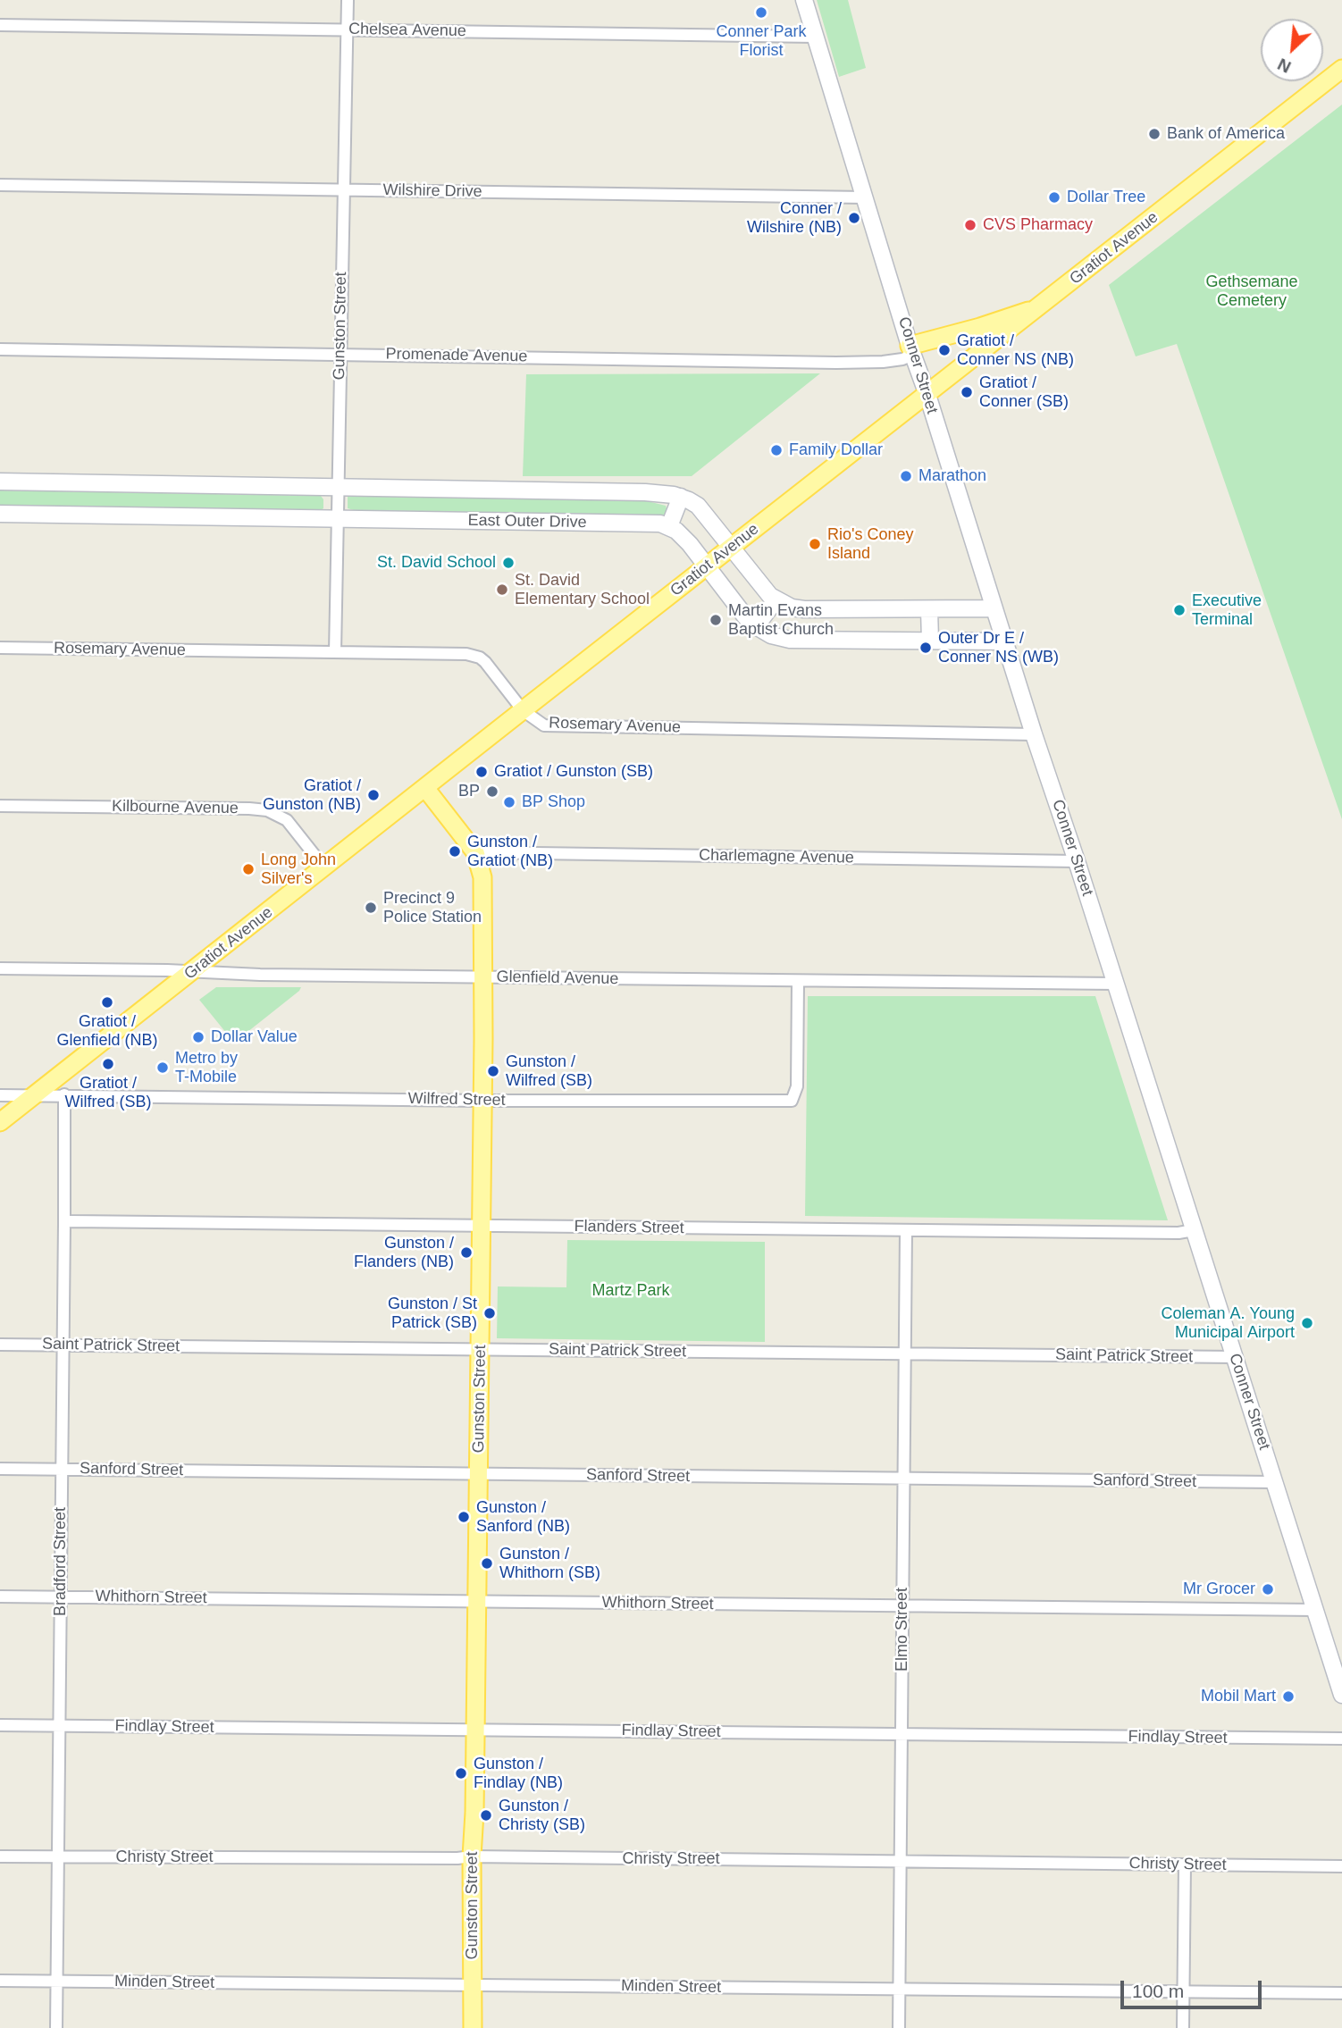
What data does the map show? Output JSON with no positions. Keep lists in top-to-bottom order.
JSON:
{
  "streets": {
    "main road": ["Gratiot Avenue", "Gunston Street"],
    "street": [
      "Chelsea Avenue",
      "Wilshire Drive",
      "Promenade Avenue",
      "Conner Street",
      "East Outer Drive",
      "Rosemary Avenue",
      "Kilbourne Avenue",
      "Charlemagne Avenue",
      "Glenfield Avenue",
      "Wilfred Street",
      "Flanders Street",
      "Saint Patrick Street",
      "Sanford Street",
      "Bradford Street",
      "Whithorn Street",
      "Elmo Street",
      "Findlay Street",
      "Christy Street",
      "Minden Street"
    ]
  },
  "crossings": [
    ["Chelsea Avenue", "Gunston Street"],
    ["Chelsea Avenue", "Conner Street"],
    ["Wilshire Drive", "Gunston Street"],
    ["Wilshire Drive", "Conner Street"],
    ["Gratiot Avenue", "Gunston Street"],
    ["Gratiot Avenue", "Conner Street"],
    ["Gratiot Avenue", "East Outer Drive"],
    ["Gratiot Avenue", "Rosemary Avenue"],
    ["Gratiot Avenue", "Kilbourne Avenue"],
    ["Gratiot Avenue", "Glenfield Avenue"],
    ["Gratiot Avenue", "Wilfred Street"],
    ["Gunston Street", "Promenade Avenue"],
    ["Gunston Street", "East Outer Drive"],
    ["Gunston Street", "Rosemary Avenue"],
    ["Gunston Street", "Charlemagne Avenue"],
    ["Gunston Street", "Glenfield Avenue"],
    ["Gunston Street", "Wilfred Street"],
    ["Gunston Street", "Flanders Street"],
    ["Gunston Street", "Saint Patrick Street"],
    ["Gunston Street", "Sanford Street"],
    ["Gunston Street", "Whithorn Street"],
    ["Gunston Street", "Findlay Street"],
    ["Gunston Street", "Christy Street"],
    ["Gunston Street", "Minden Street"],
    ["Promenade Avenue", "Conner Street"],
    ["Conner Street", "Rosemary Avenue"],
    ["Conner Street", "Charlemagne Avenue"],
    ["Conner Street", "Glenfield Avenue"],
    ["Conner Street", "Flanders Street"],
    ["Conner Street", "Saint Patrick Street"],
    ["Conner Street", "Sanford Street"],
    ["Conner Street", "Whithorn Street"],
    ["Glenfield Avenue", "Wilfred Street"],
    ["Wilfred Street", "Bradford Street"],
    ["Flanders Street", "Bradford Street"],
    ["Flanders Street", "Elmo Street"],
    ["Saint Patrick Street", "Bradford Street"],
    ["Saint Patrick Street", "Elmo Street"],
    ["Sanford Street", "Bradford Street"],
    ["Sanford Street", "Elmo Street"],
    ["Bradford Street", "Whithorn Street"],
    ["Bradford Street", "Findlay Street"],
    ["Bradford Street", "Christy Street"],
    ["Bradford Street", "Minden Street"],
    ["Whithorn Street", "Elmo Street"],
    ["Elmo Street", "Findlay Street"],
    ["Elmo Street", "Christy Street"],
    ["Elmo Street", "Minden Street"]
  ],
  "parks": ["Gethsemane Cemetery", "Martz Park"],
  "places": [
    "Conner Park Florist",
    "Bank of America",
    "Dollar Tree",
    "Conner / Wilshire (NB)",
    "CVS Pharmacy",
    "Gratiot / Conner NS (NB)",
    "Gratiot / Conner (SB)",
    "Family Dollar",
    "Marathon",
    "Rio's Coney Island",
    "St. David School",
    "St. David Elementary School",
    "Executive Terminal",
    "Martin Evans Baptist Church",
    "Outer Dr E / Conner NS (WB)",
    "Gratiot / Gunston (SB)",
    "BP",
    "Gratiot / Gunston (NB)",
    "BP Shop",
    "Gunston / Gratiot (NB)",
    "Long John Silver's",
    "Precinct 9 Police Station",
    "Gratiot / Glenfield (NB)",
    "Dollar Value",
    "Gratiot / Wilfred (SB)",
    "Metro by T-Mobile",
    "Gunston / Wilfred (SB)",
    "Gunston / Flanders (NB)",
    "Gunston / St Patrick (SB)",
    "Coleman A. Young Municipal Airport",
    "Gunston / Sanford (NB)",
    "Gunston / Whithorn (SB)",
    "Mr Grocer",
    "Mobil Mart",
    "Gunston / Findlay (NB)",
    "Gunston / Christy (SB)"
  ],
  "scale_bar": "100 m",
  "north": "bottom left"
}
